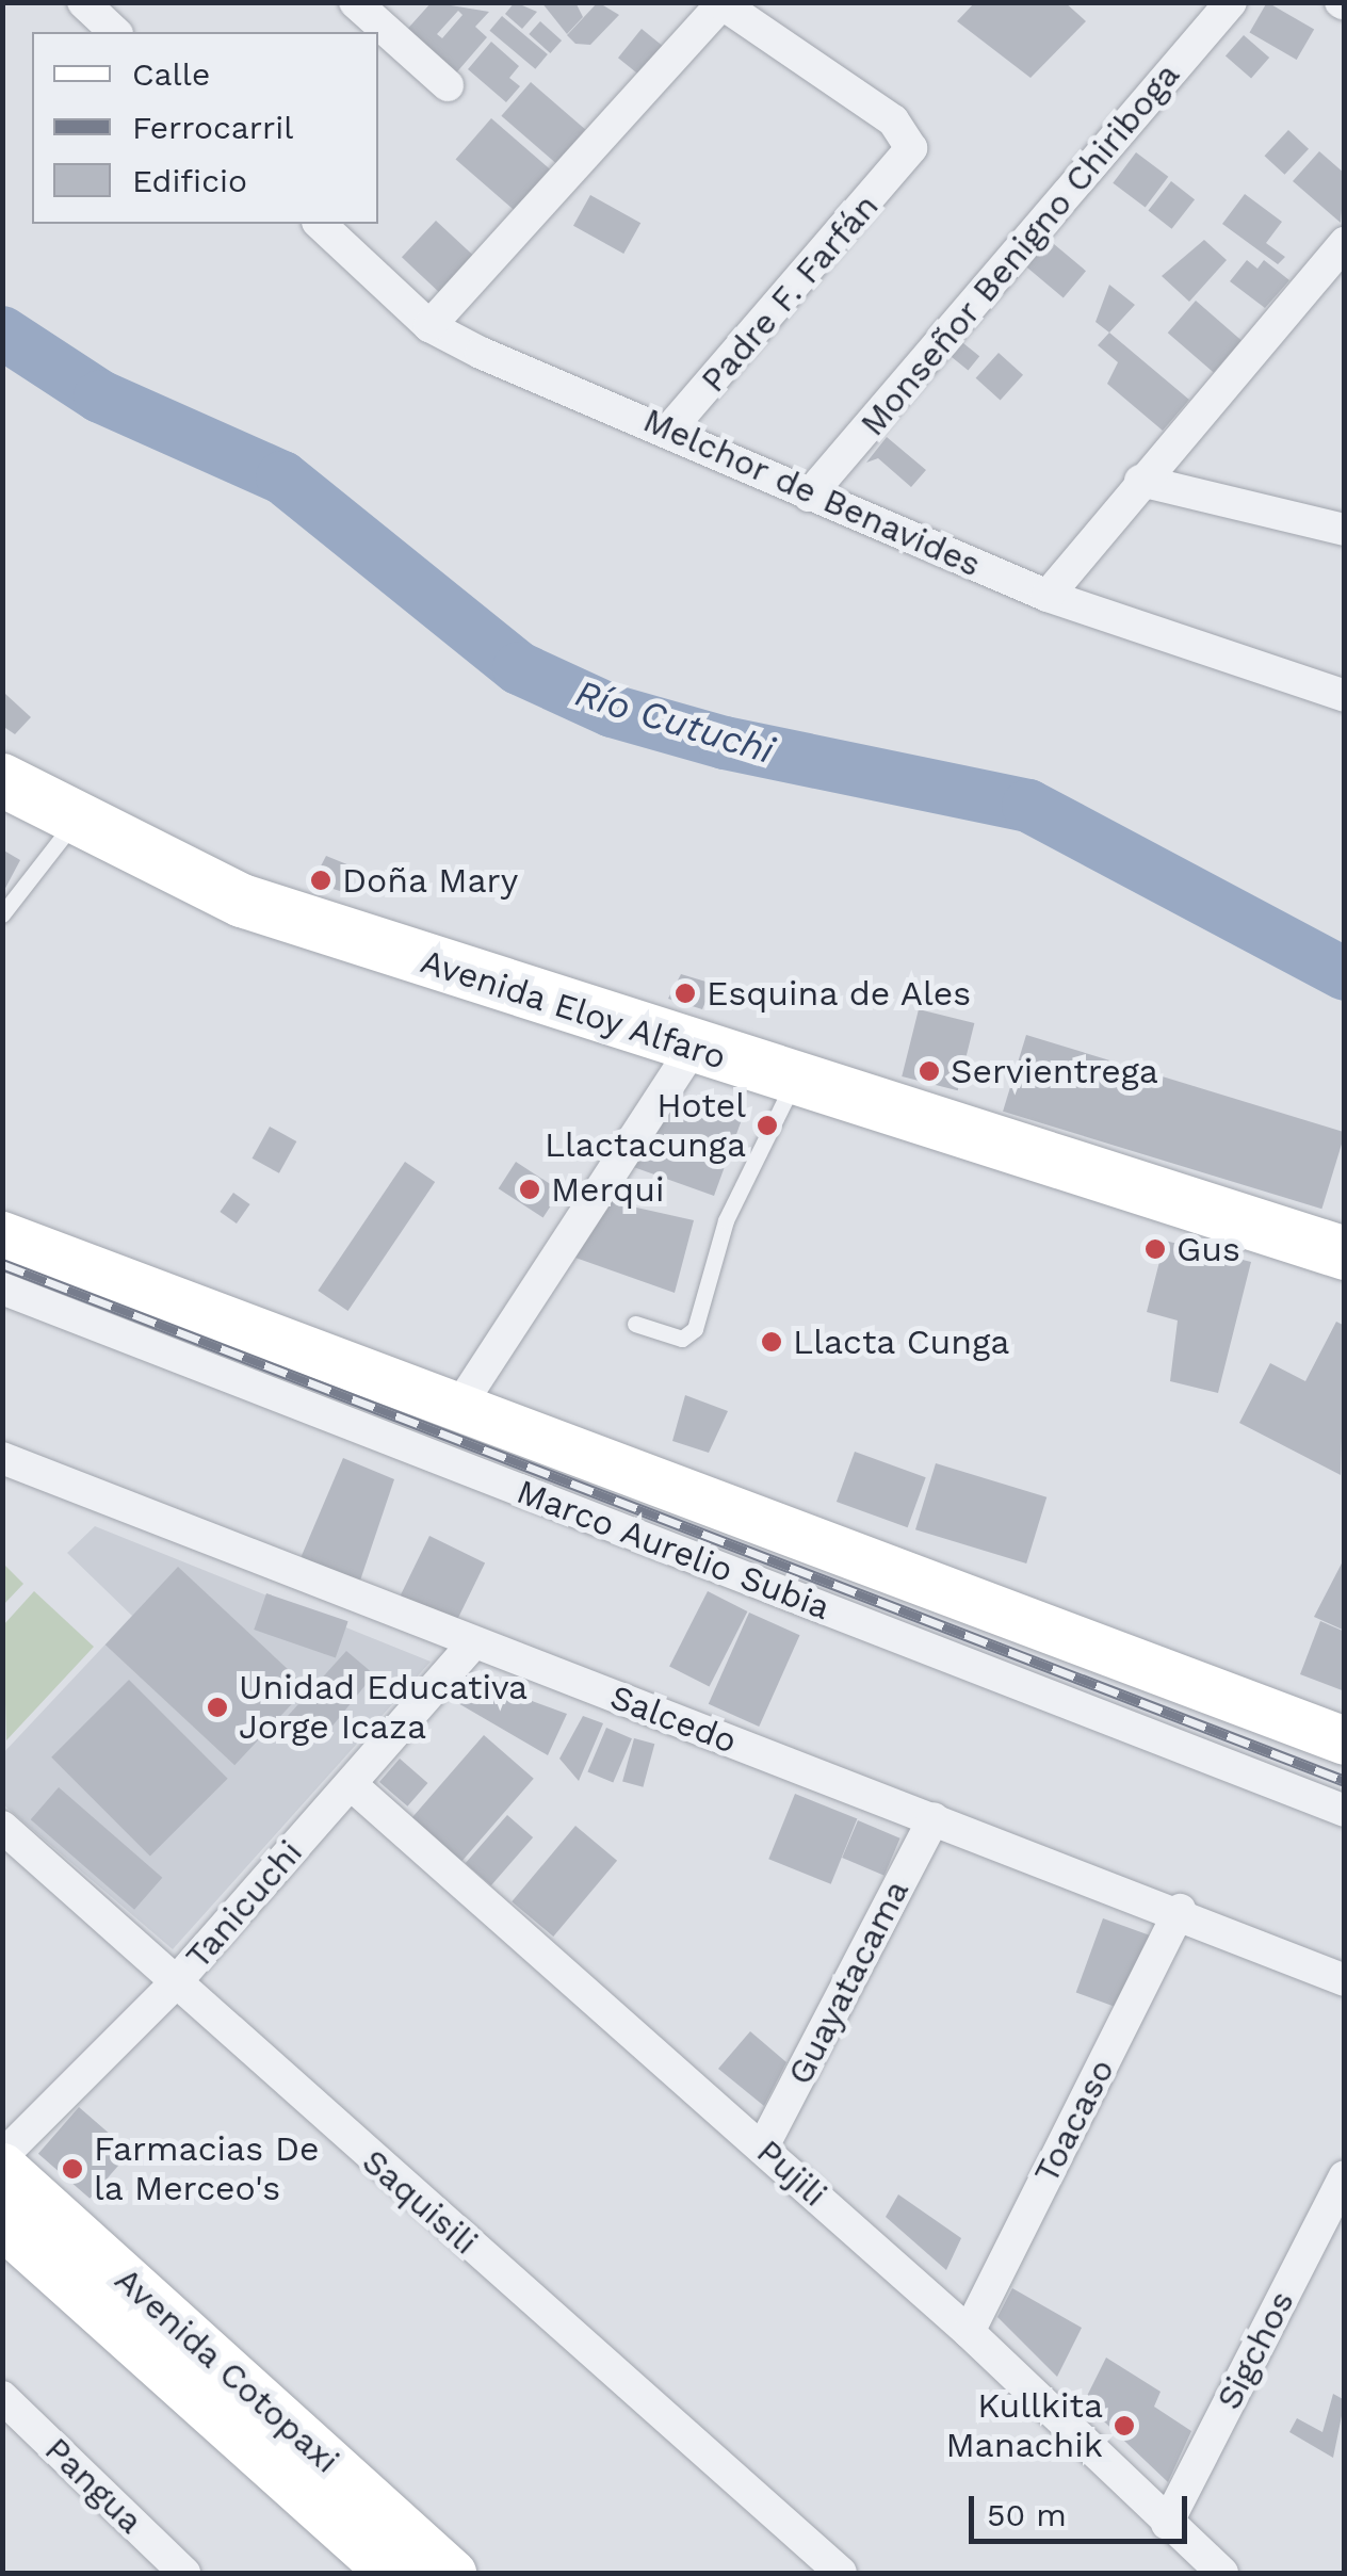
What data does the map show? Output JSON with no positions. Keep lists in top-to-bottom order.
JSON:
{
  "streets": {
    "main road": ["Avenida Eloy Alfaro"],
    "street": [
      "Monseñor Benigno Chiriboga",
      "Padre F. Farfán",
      "Melchor de Benavides",
      "Marco Aurelio Subia",
      "Salcedo",
      "Tanicuchi",
      "Guayatacama",
      "Toacaso",
      "Pujili",
      "Saquisili",
      "Sigchos",
      "Avenida Cotopaxi",
      "Pangua"
    ]
  },
  "crossings": [
    ["Monseñor Benigno Chiriboga", "Melchor de Benavides"],
    ["Padre F. Farfán", "Melchor de Benavides"],
    ["Salcedo", "Tanicuchi"],
    ["Salcedo", "Guayatacama"],
    ["Salcedo", "Toacaso"],
    ["Tanicuchi", "Pujili"],
    ["Tanicuchi", "Saquisili"],
    ["Guayatacama", "Pujili"],
    ["Toacaso", "Pujili"],
    ["Pujili", "Sigchos"]
  ],
  "water": ["Río Cutuchi"],
  "places": [
    "Doña Mary",
    "Esquina de Ales",
    "Servientrega",
    "Hotel Llactacunga",
    "Merqui",
    "Gus",
    "Llacta Cunga",
    "Unidad Educativa Jorge Icaza",
    "Farmacias De la Merceo's",
    "Kullkita Manachik"
  ],
  "legend": ["Calle", "Ferrocarril", "Edificio"],
  "scale_bar": "50 m"
}
